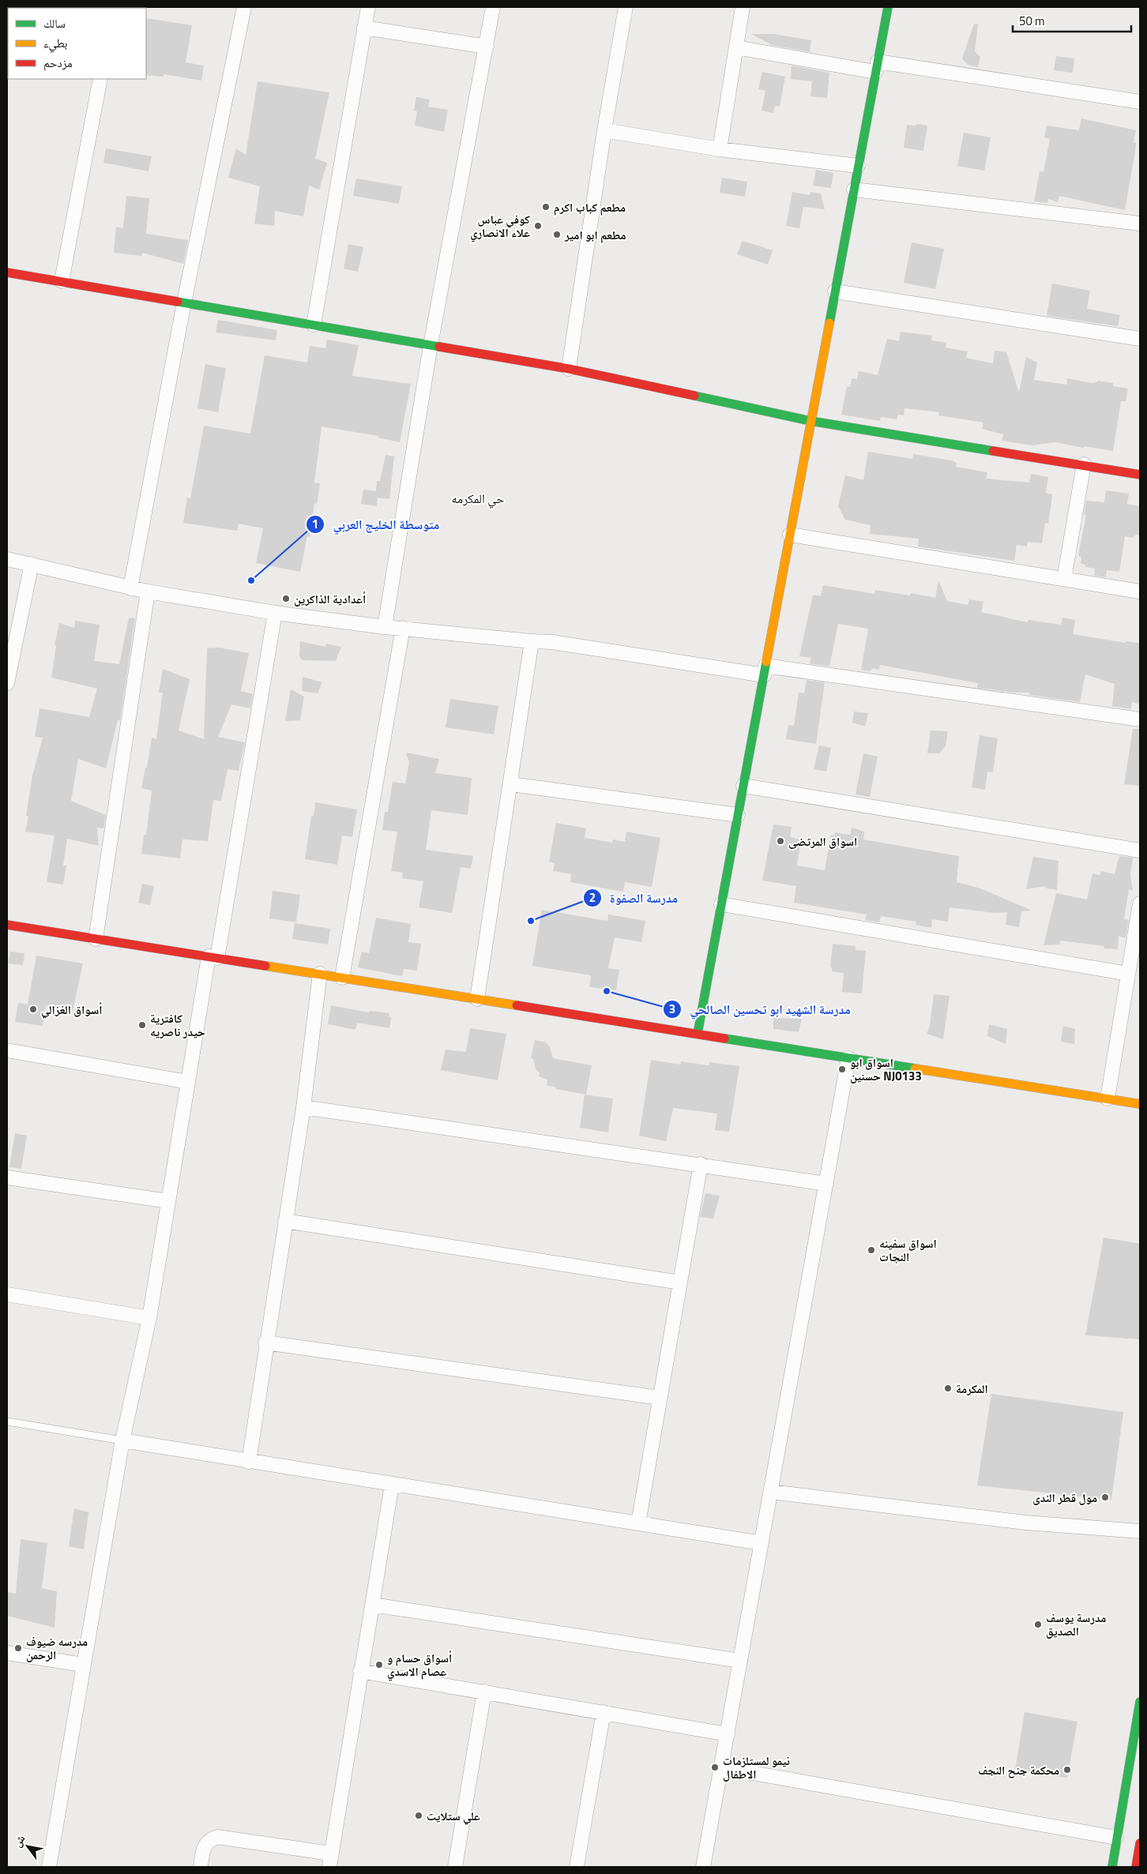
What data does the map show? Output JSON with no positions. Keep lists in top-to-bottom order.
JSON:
{
  "districts": ["حي المكرمه"],
  "places": [
    "مطعم كباب اكرم",
    "كوفي عباس علاء الانصاري",
    "مطعم ابو امير",
    "متوسطة الخليج العربي",
    "أعدادية الذاكرين",
    "اسواق المرتضى",
    "مدرسة الصفوة",
    "مدرسة الشهيد ابو تحسين الصالحي",
    "أسواق الغزالي",
    "كافترية حيدر ناصريه",
    "اسواق ابو حسنين NJ0133",
    "اسواق سفينه النجات",
    "المكرمة",
    "مول قطر الندى",
    "مدرسة يوسف الصديق",
    "مدرسه ضيوف الرحمن",
    "أسواق حسام و عصام الاسدي",
    "نيمو لمستلزمات الاطفال",
    "محكمة جنح النجف",
    "علي ستلايت"
  ],
  "legend": ["سالك", "بطيء", "مزدحم"],
  "scale_bar": "50 m",
  "north": "top left"
}
